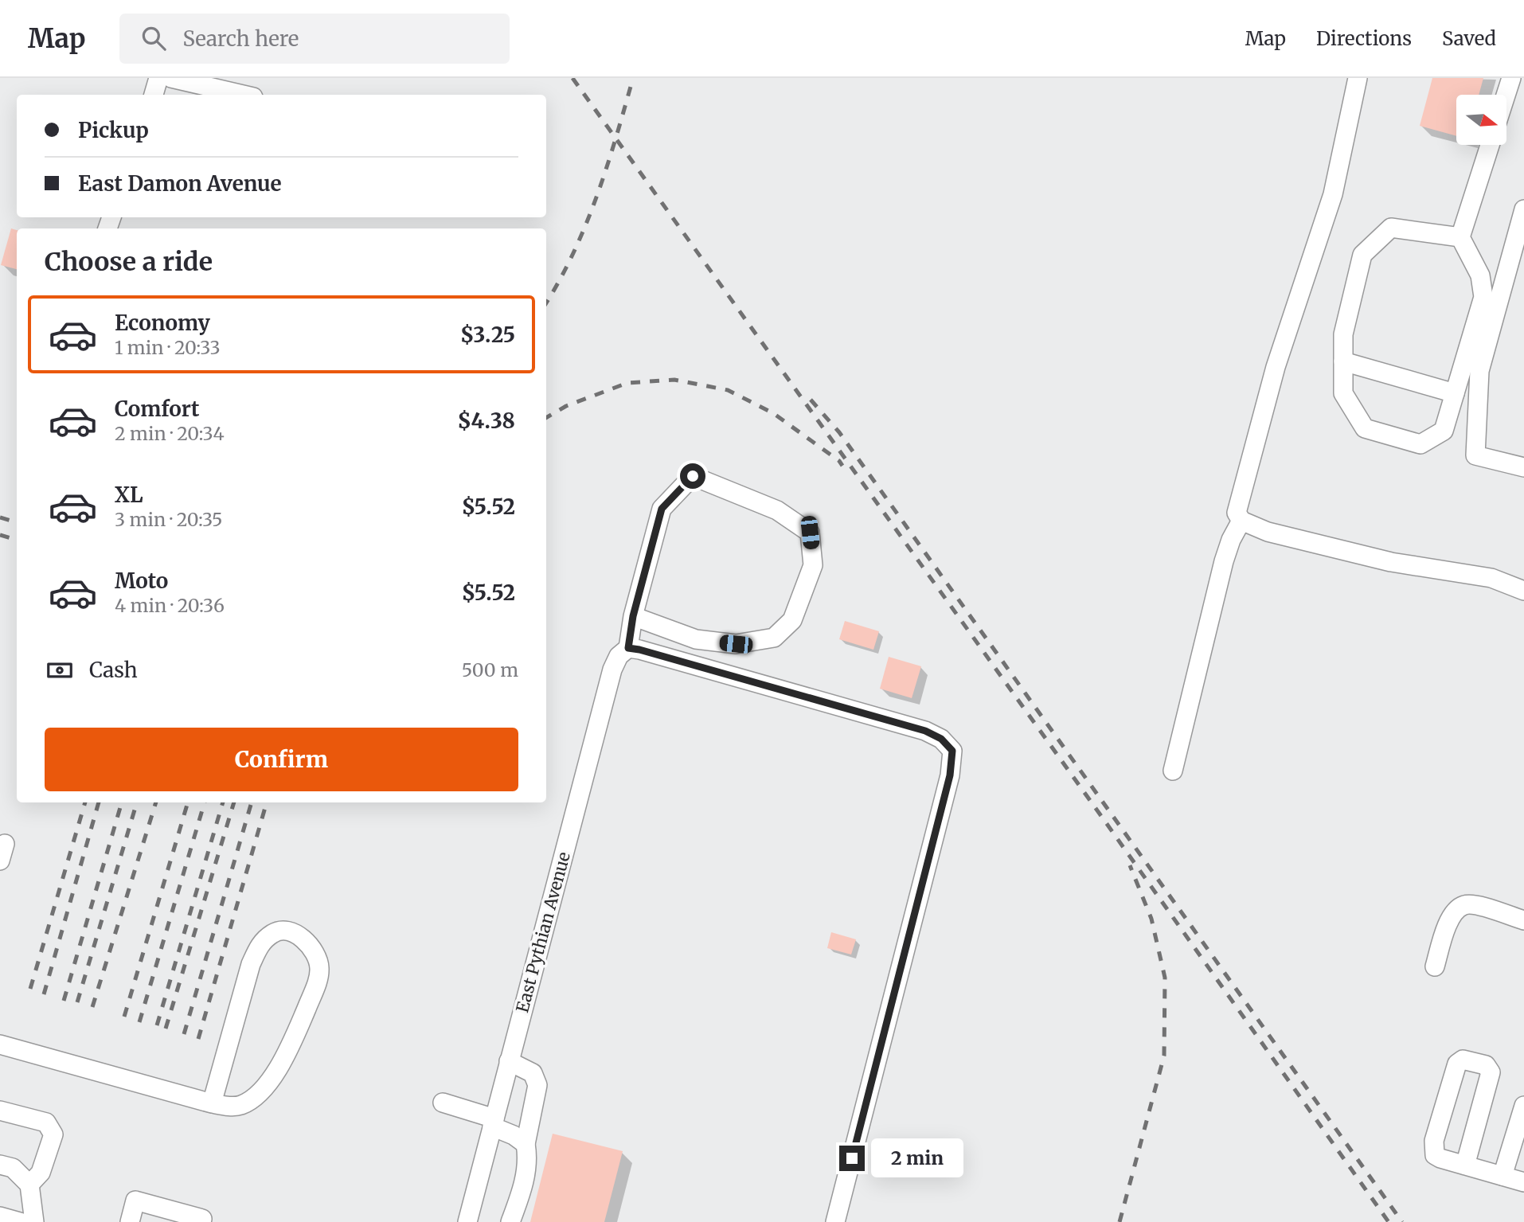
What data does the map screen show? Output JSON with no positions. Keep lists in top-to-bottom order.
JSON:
{
  "streets": {
    "street": ["East Pythian Avenue"]
  },
  "north": "right",
  "page": {
    "header": "Map",
    "search": "Search here",
    "nav": ["Map", "Directions", "Saved"],
    "banner": ["Pickup", "East Damon Avenue"],
    "heading": "Choose a ride",
    "list": [
      {
        "name": "Economy",
        "note": "1 min · 20:33",
        "value": "$3.25"
      },
      {
        "name": "Comfort",
        "note": "2 min · 20:34",
        "value": "$4.38"
      },
      {
        "name": "XL",
        "note": "3 min · 20:35",
        "value": "$5.52"
      },
      {
        "name": "Moto",
        "note": "4 min · 20:36",
        "value": "$5.52"
      }
    ],
    "pay": ["Cash", "500 m"],
    "buttons": "Confirm",
    "bubble": "2 min"
  }
}
